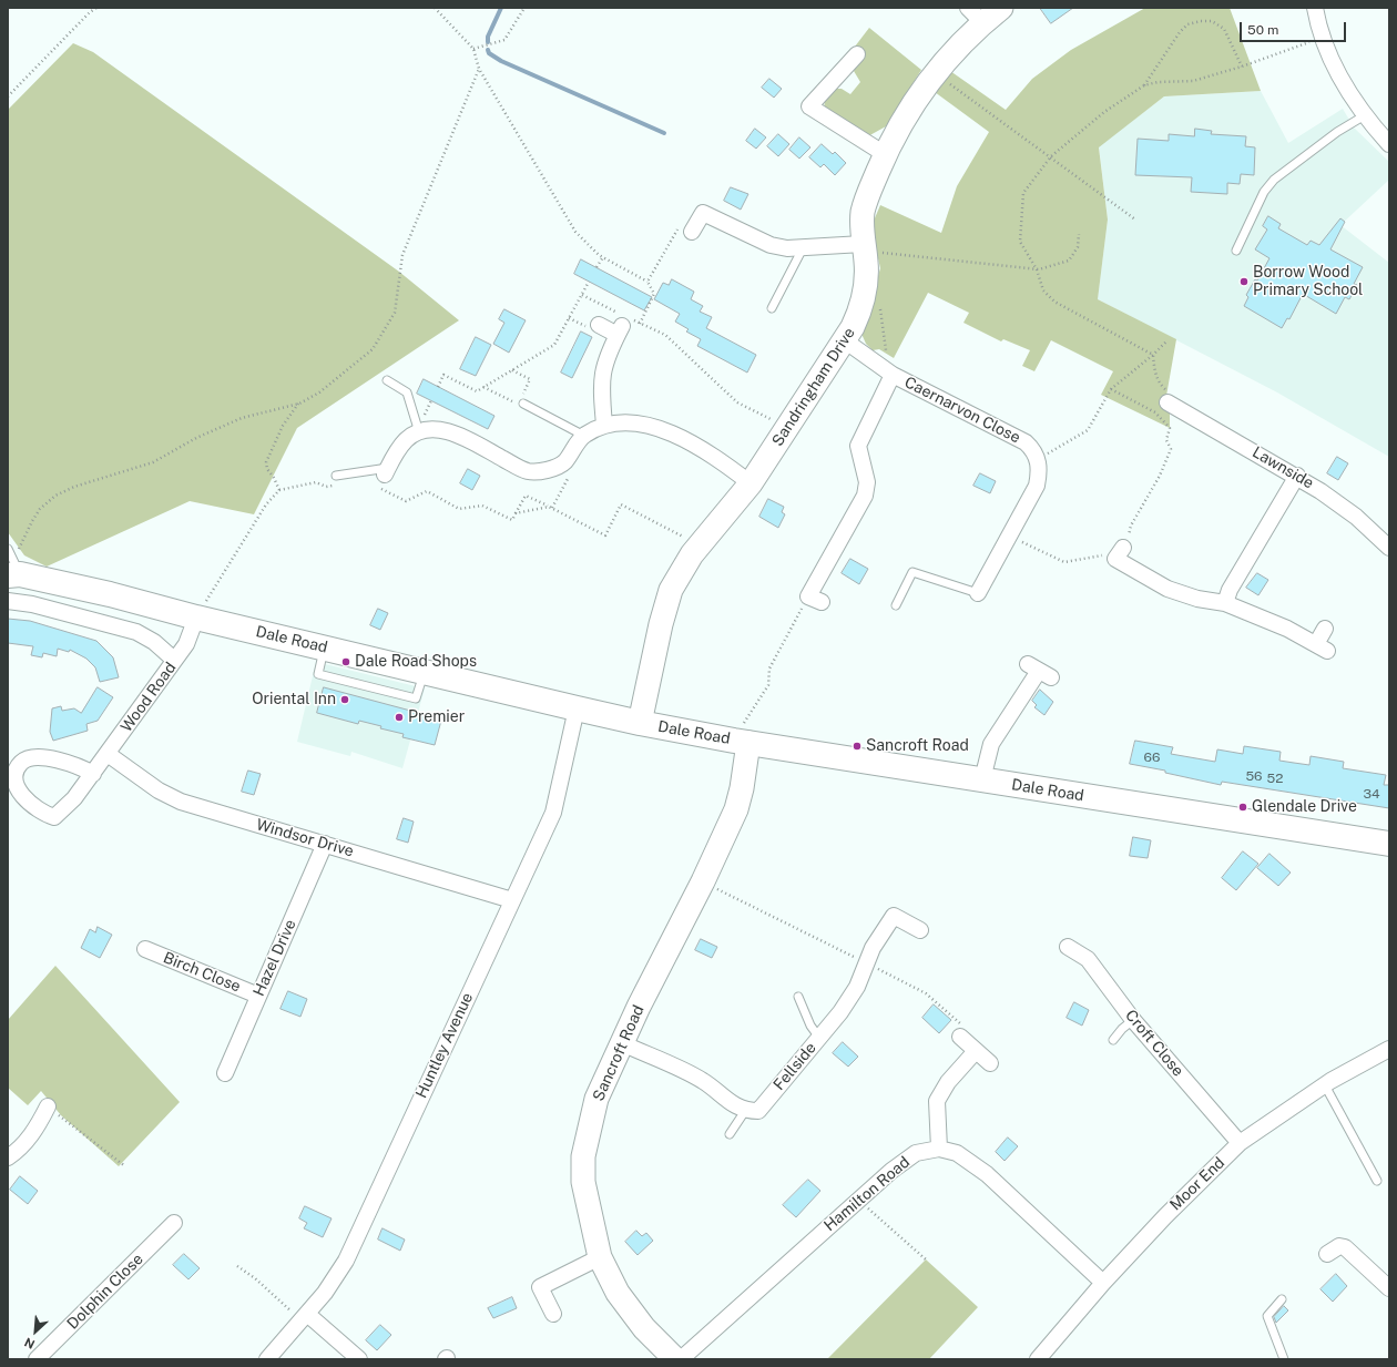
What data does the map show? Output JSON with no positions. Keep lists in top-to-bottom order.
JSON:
{
  "streets": {
    "main road": ["Dale Road"],
    "street": [
      "Sandringham Drive",
      "Caernarvon Close",
      "Lawnside",
      "Wood Road",
      "Windsor Drive",
      "Hazel Drive",
      "Birch Close",
      "Croft Close",
      "Huntley Avenue",
      "Sancroft Road",
      "Fellside",
      "Moor End",
      "Hamilton Road",
      "Dolphin Close"
    ]
  },
  "crossings": [
    ["Sandringham Drive", "Caernarvon Close"],
    ["Sandringham Drive", "Dale Road"],
    ["Dale Road", "Wood Road"],
    ["Dale Road", "Huntley Avenue"],
    ["Dale Road", "Sancroft Road"],
    ["Wood Road", "Windsor Drive"],
    ["Windsor Drive", "Hazel Drive"],
    ["Windsor Drive", "Huntley Avenue"],
    ["Hazel Drive", "Birch Close"],
    ["Croft Close", "Moor End"],
    ["Moor End", "Hamilton Road"]
  ],
  "places": [
    "Borrow Wood Primary School",
    "Dale Road Shops",
    "Oriental Inn",
    "Premier",
    "Sancroft Road",
    "Glendale Drive"
  ],
  "house_numbers": [
    "66",
    "56",
    "52",
    "34"
  ],
  "scale_bar": "50 m",
  "north": "bottom left"
}
